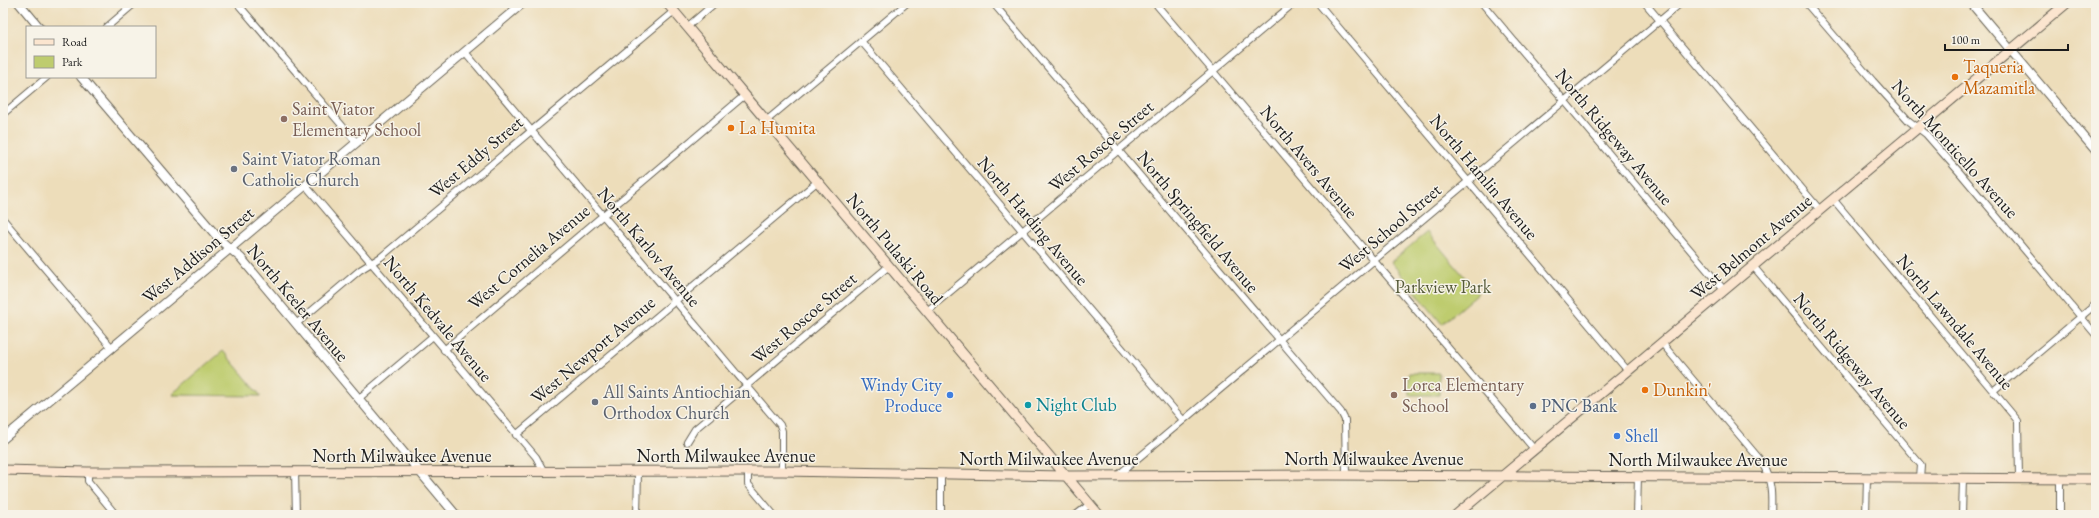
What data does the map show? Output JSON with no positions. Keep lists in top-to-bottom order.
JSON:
{
  "streets": {
    "main road": ["West Belmont Avenue", "North Pulaski Road", "North Milwaukee Avenue"],
    "street": [
      "North Ridgeway Avenue",
      "West Roscoe Street",
      "North Monticello Avenue",
      "West Eddy Street",
      "North Avers Avenue",
      "North Hamlin Avenue",
      "North Harding Avenue",
      "North Springfield Avenue",
      "West School Street",
      "North Karlov Avenue",
      "West Addison Street",
      "West Cornelia Avenue",
      "North Keeler Avenue",
      "North Kedvale Avenue",
      "North Lawndale Avenue",
      "West Newport Avenue"
    ]
  },
  "crossings": [
    ["North Ridgeway Avenue", "West School Street"],
    ["North Ridgeway Avenue", "West Belmont Avenue"],
    ["North Ridgeway Avenue", "North Milwaukee Avenue"],
    ["West Roscoe Street", "North Avers Avenue"],
    ["West Roscoe Street", "North Harding Avenue"],
    ["West Roscoe Street", "North Springfield Avenue"],
    ["West Roscoe Street", "North Karlov Avenue"],
    ["West Roscoe Street", "North Pulaski Road"],
    ["North Monticello Avenue", "West Belmont Avenue"],
    ["West Eddy Street", "North Karlov Avenue"],
    ["West Eddy Street", "North Pulaski Road"],
    ["West Eddy Street", "North Keeler Avenue"],
    ["West Eddy Street", "North Kedvale Avenue"],
    ["North Avers Avenue", "West School Street"],
    ["North Avers Avenue", "West Belmont Avenue"],
    ["North Hamlin Avenue", "West School Street"],
    ["North Hamlin Avenue", "West Belmont Avenue"],
    ["North Harding Avenue", "West School Street"],
    ["North Springfield Avenue", "West School Street"],
    ["North Springfield Avenue", "North Milwaukee Avenue"],
    ["West School Street", "North Milwaukee Avenue"],
    ["North Karlov Avenue", "West Addison Street"],
    ["North Karlov Avenue", "West Cornelia Avenue"],
    ["North Karlov Avenue", "West Newport Avenue"],
    ["North Karlov Avenue", "North Milwaukee Avenue"],
    ["West Belmont Avenue", "North Lawndale Avenue"],
    ["West Belmont Avenue", "North Milwaukee Avenue"],
    ["North Pulaski Road", "West Cornelia Avenue"],
    ["North Pulaski Road", "West Newport Avenue"],
    ["North Pulaski Road", "North Milwaukee Avenue"],
    ["West Addison Street", "North Keeler Avenue"],
    ["West Addison Street", "North Kedvale Avenue"],
    ["West Cornelia Avenue", "North Kedvale Avenue"],
    ["North Keeler Avenue", "North Milwaukee Avenue"],
    ["North Kedvale Avenue", "West Newport Avenue"],
    ["North Kedvale Avenue", "North Milwaukee Avenue"],
    ["North Lawndale Avenue", "North Milwaukee Avenue"]
  ],
  "parks": ["Parkview Park"],
  "places": [
    "Taqueria Mazamitla",
    "Saint Viator Elementary School",
    "La Humita",
    "Saint Viator Roman Catholic Church",
    "Dunkin'",
    "Windy City Produce",
    "Lorca Elementary School",
    "All Saints Antiochian Orthodox Church",
    "Night Club",
    "PNC Bank",
    "Shell"
  ],
  "legend": ["Road", "Park"],
  "scale_bar": "100 m"
}
